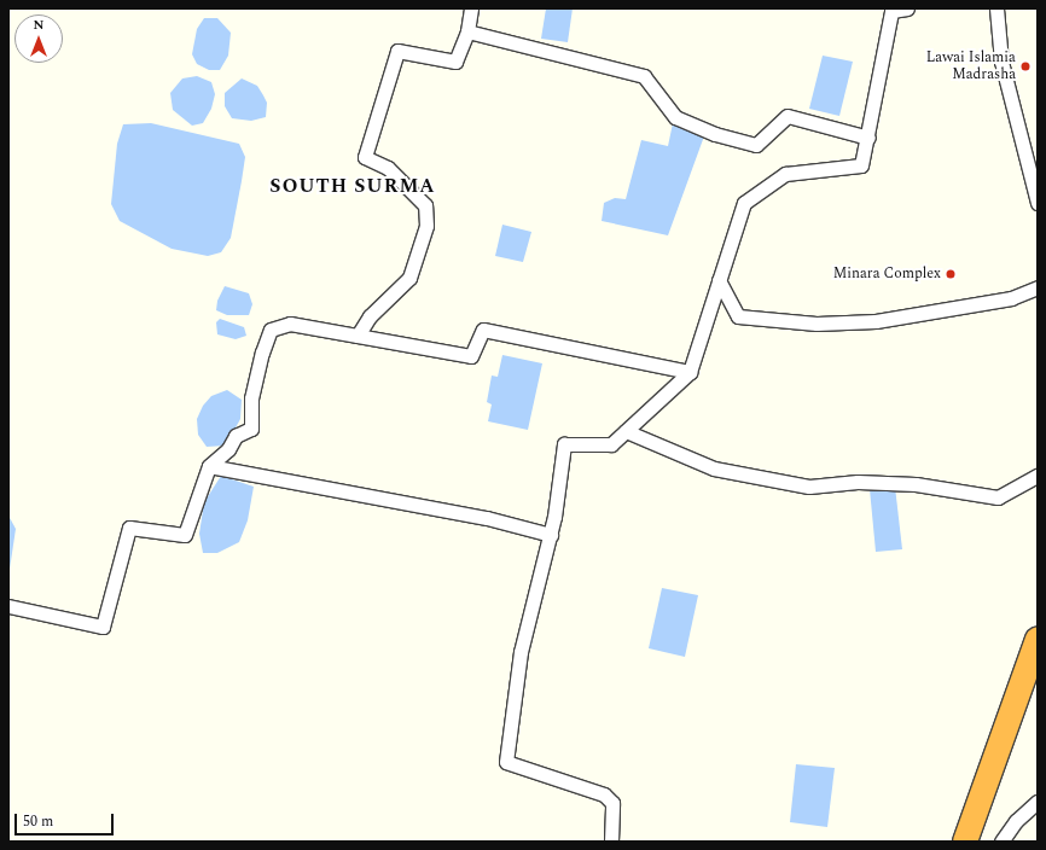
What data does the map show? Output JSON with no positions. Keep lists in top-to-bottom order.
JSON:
{
  "districts": ["SOUTH SURMA"],
  "places": ["Lawai Islamia Madrasha", "Minara Complex"],
  "scale_bar": "50 m",
  "north": "top"
}
